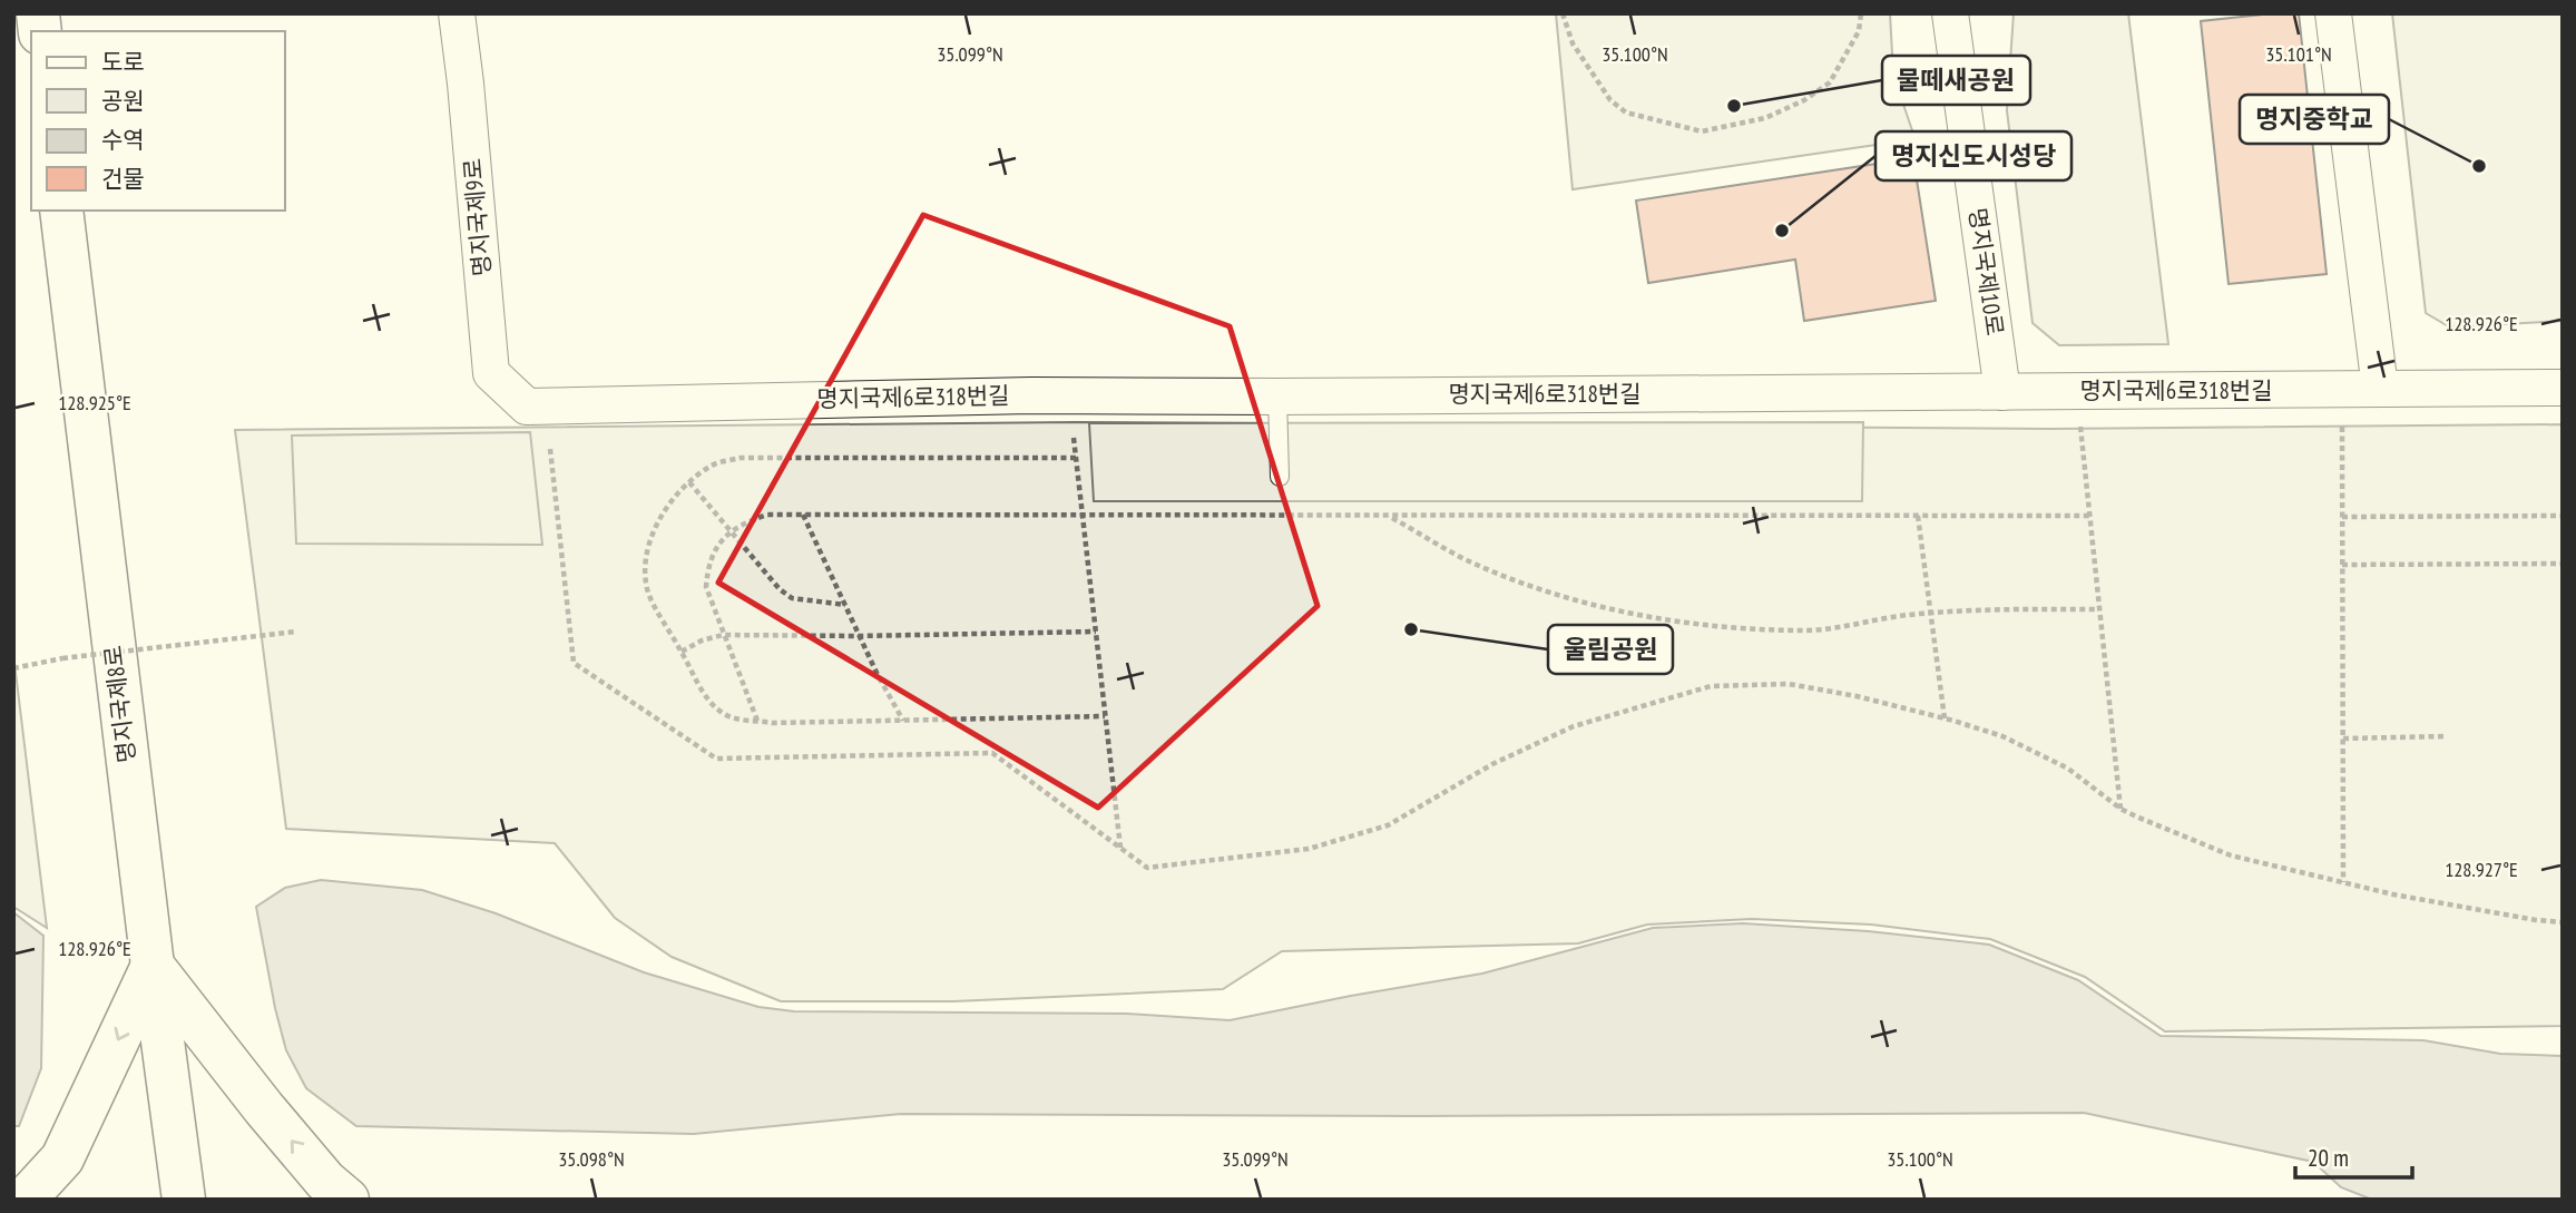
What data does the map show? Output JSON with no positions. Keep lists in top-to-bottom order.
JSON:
{
  "streets": {
    "main road": ["명지국제8로"],
    "street": ["명지국제9로", "명지국제10로", "명지국제6로318번길"]
  },
  "crossings": [
    ["명지국제9로", "명지국제6로318번길"],
    ["명지국제10로", "명지국제6로318번길"]
  ],
  "places": [
    "물떼새공원",
    "명지중학교",
    "명지신도시성당",
    "울림공원"
  ],
  "legend": [
    "도로",
    "공원",
    "수역",
    "건물"
  ],
  "scale_bar": "20 m",
  "coordinates": [
    "35.101°N",
    "35.099°N",
    "35.100°N",
    "128.926°E",
    "128.925°E",
    "128.927°E",
    "35.098°N"
  ]
}
